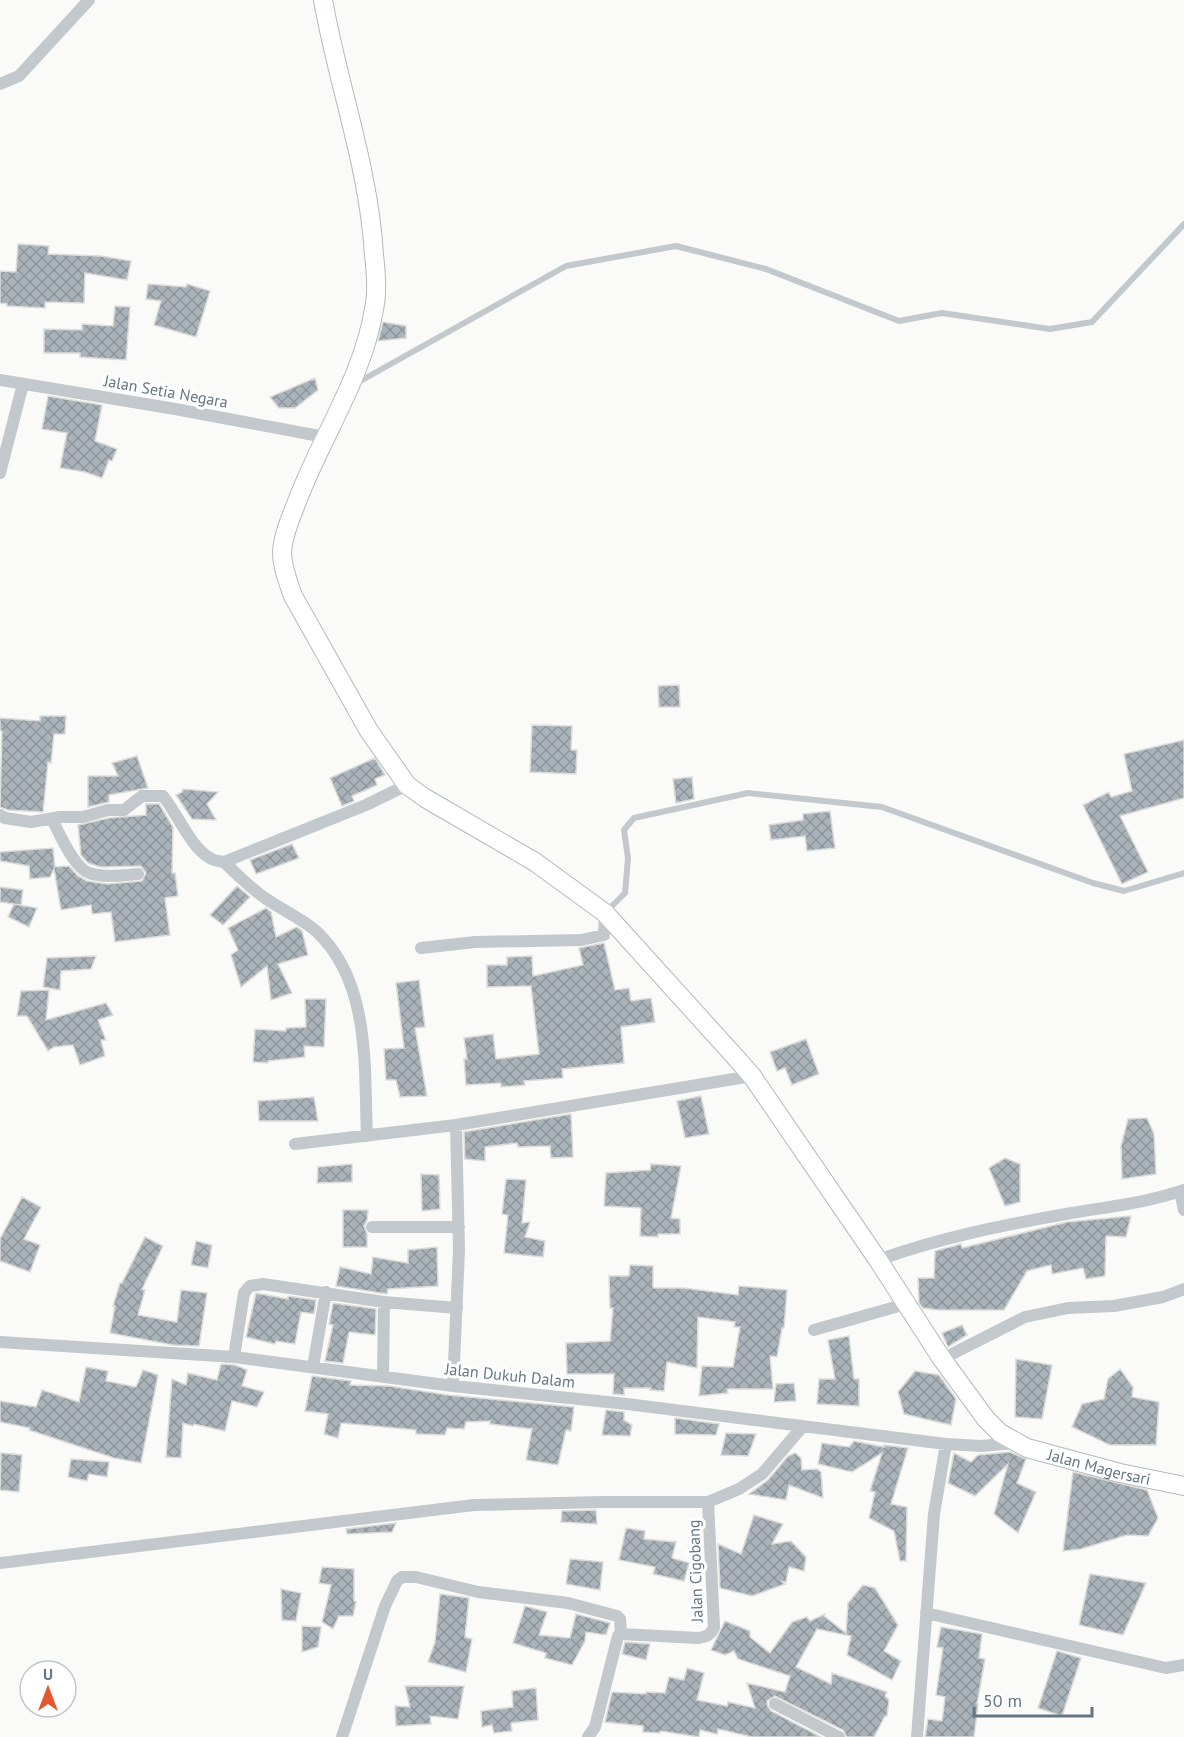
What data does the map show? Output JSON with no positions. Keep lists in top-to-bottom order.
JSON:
{
  "streets": {
    "street": [
      "Jalan Setia Negara",
      "Jalan Dukuh Dalam",
      "Jalan Magersari",
      "Jalan Cigobang"
    ]
  },
  "crossings": [
    ["Jalan Setia Negara", "Jalan Magersari"],
    ["Jalan Dukuh Dalam", "Jalan Magersari"],
    ["Jalan Dukuh Dalam", "Jalan Cigobang"]
  ],
  "scale_bar": "50 m",
  "north": "top"
}
